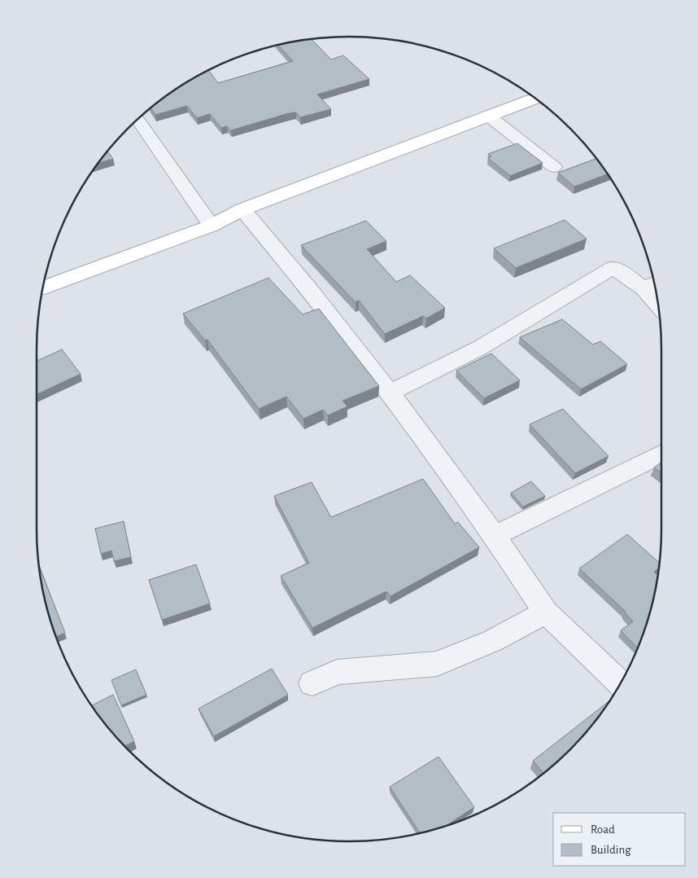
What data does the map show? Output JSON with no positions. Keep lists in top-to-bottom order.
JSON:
{
  "legend": ["Road", "Building"]
}
